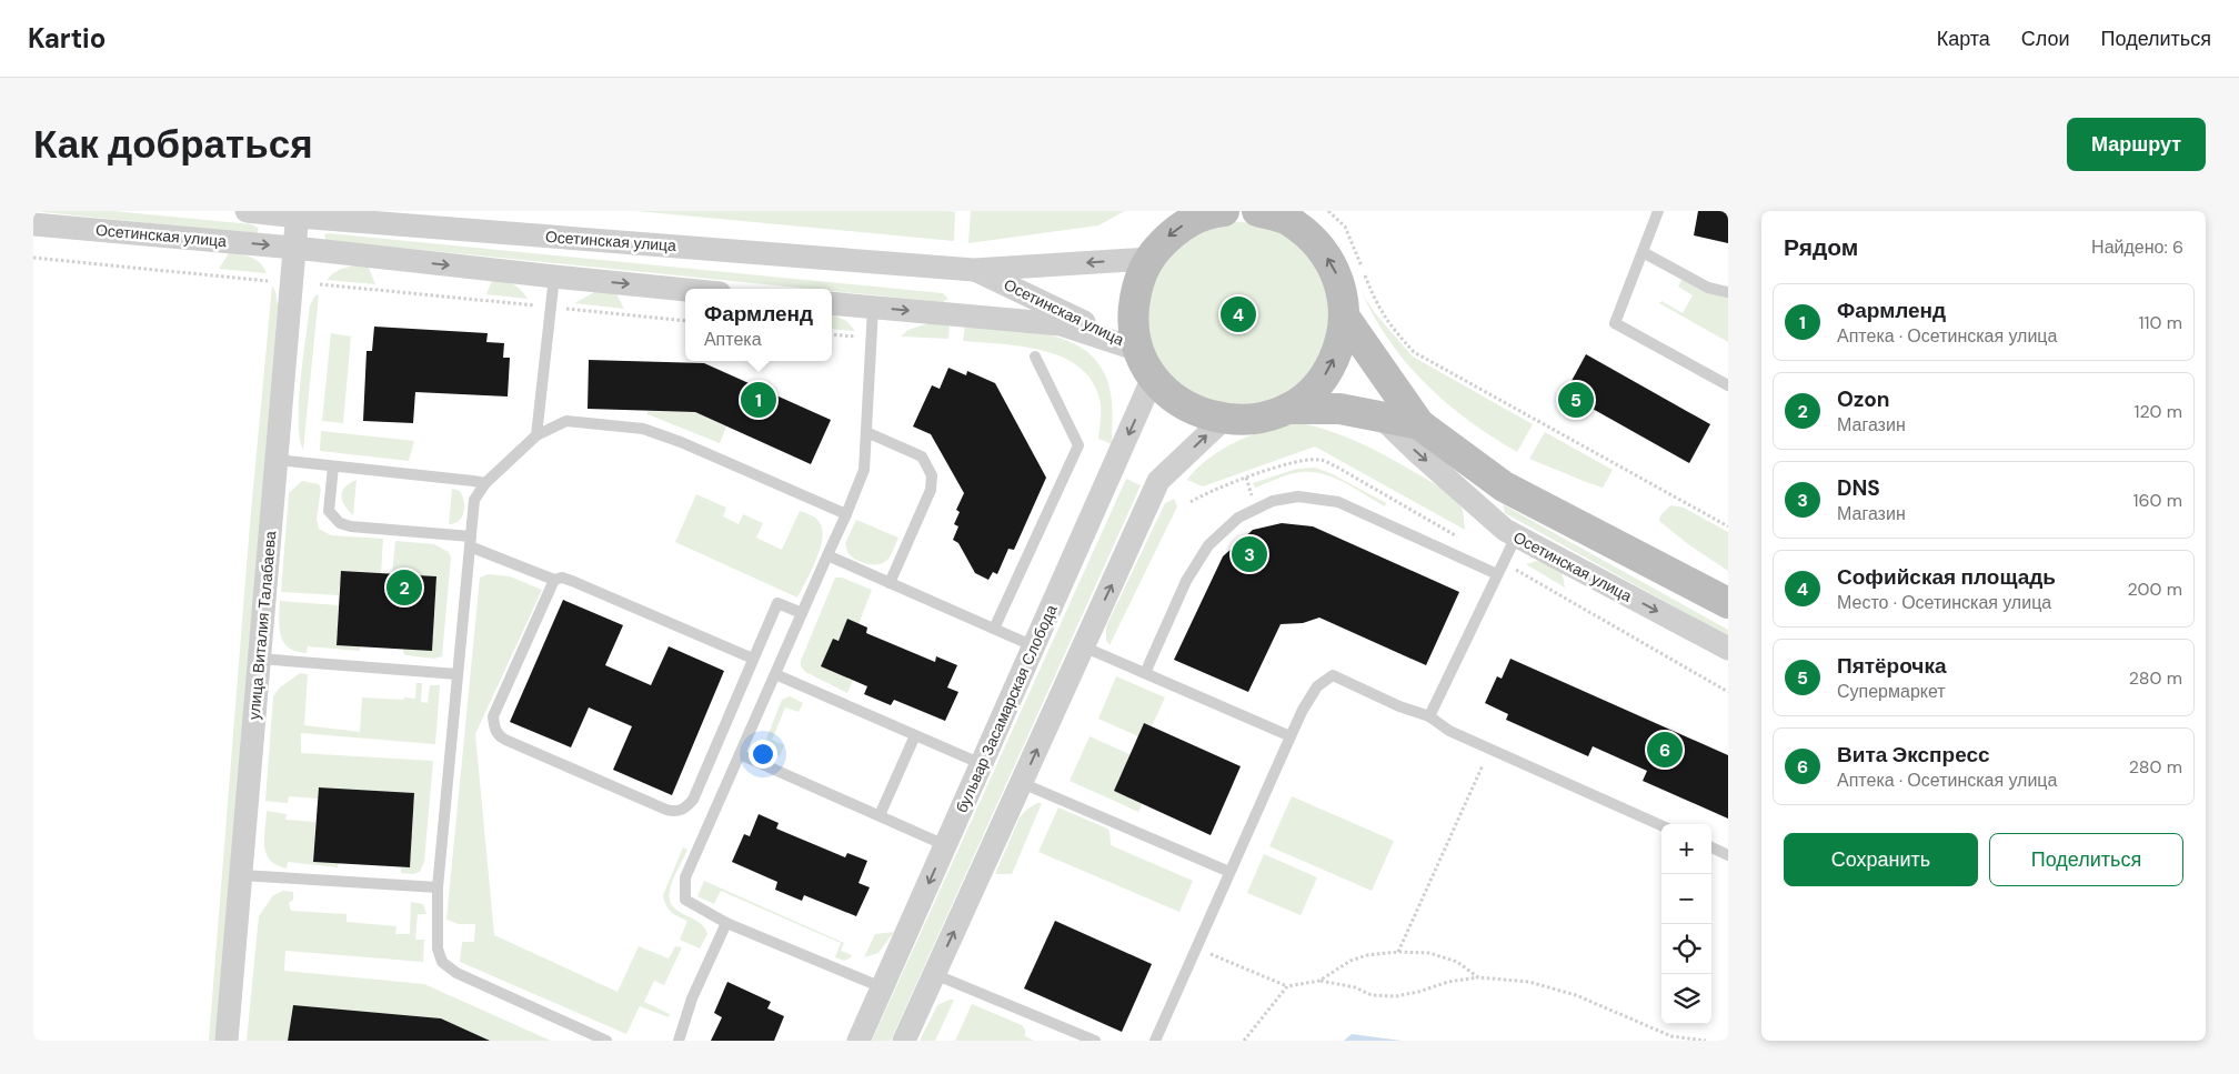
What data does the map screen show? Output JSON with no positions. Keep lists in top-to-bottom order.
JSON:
{
  "streets": {
    "street": ["Осетинская улица", "улица Виталия Талабаева", "бульвар Засамарская Слобода"]
  },
  "crossings": [
    ["Осетинская улица", "улица Виталия Талабаева"]
  ],
  "page": {
    "header": "Kartio",
    "nav": ["Карта", "Слои", "Поделиться"],
    "buttons": [
      "Маршрут",
      ["Сохранить", "Поделиться"]
    ],
    "title": "Как добраться",
    "heading": ["Рядом", "Найдено: 6"],
    "list": [
      {
        "mark": "1",
        "name": "Фармленд",
        "note": "Аптека · Осетинская улица",
        "value": "110 m"
      },
      {
        "mark": "2",
        "name": "Ozon",
        "note": "Магазин",
        "value": "120 m"
      },
      {
        "mark": "3",
        "name": "DNS",
        "note": "Магазин",
        "value": "160 m"
      },
      {
        "mark": "4",
        "name": "Софийская площадь",
        "note": "Место · Осетинская улица",
        "value": "200 m"
      },
      {
        "mark": "5",
        "name": "Пятёрочка",
        "note": "Супермаркет",
        "value": "280 m"
      },
      {
        "mark": "6",
        "name": "Вита Экспресс",
        "note": "Аптека · Осетинская улица",
        "value": "280 m"
      }
    ],
    "popup": ["Фармленд", "Аптека"],
    "pins": [
      "4",
      "1",
      "5",
      "3",
      "2",
      "6"
    ],
    "map_buttons": ["+", "−"]
  }
}
